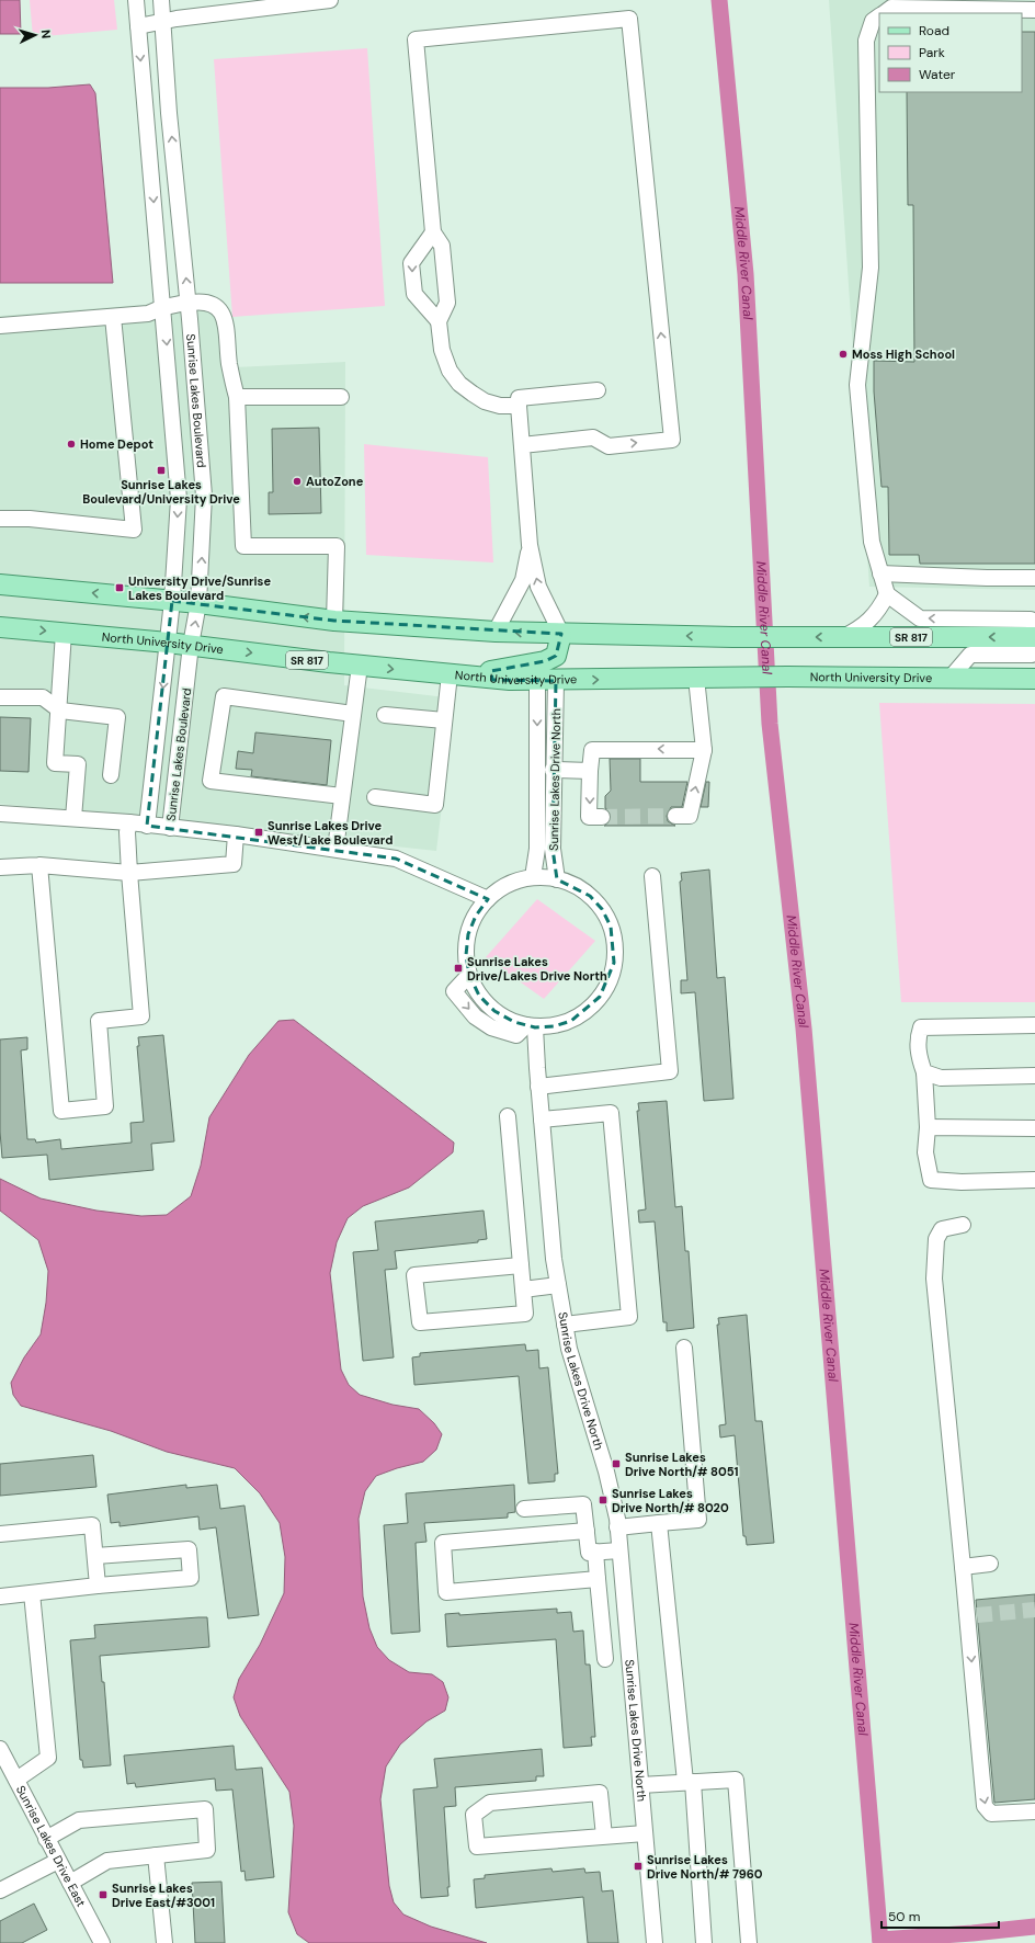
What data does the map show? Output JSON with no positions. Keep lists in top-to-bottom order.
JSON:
{
  "streets": {
    "main road": ["SR 817", "North University Drive"],
    "street": ["Sunrise Lakes Boulevard", "Sunrise Lakes Drive North", "Sunrise Lakes Drive East"]
  },
  "crossings": [
    ["Sunrise Lakes Boulevard", "SR 817"],
    ["Sunrise Lakes Boulevard", "North University Drive"],
    ["North University Drive", "Sunrise Lakes Drive North"]
  ],
  "water": ["Middle River Canal"],
  "places": {
    "other": ["Moss High School", "Home Depot", "AutoZone"],
    "transit": [
      "Sunrise Lakes Boulevard/University Drive",
      "University Drive/Sunrise Lakes Boulevard",
      "Sunrise Lakes Drive West/Lake Boulevard",
      "Sunrise Lakes Drive/Lakes Drive North",
      "Sunrise Lakes Drive North/# 8051",
      "Sunrise Lakes Drive North/# 8020",
      "Sunrise Lakes Drive North/# 7960",
      "Sunrise Lakes Drive East/#3001"
    ]
  },
  "legend": ["Road", "Park", "Water"],
  "scale_bar": "50 m",
  "north": "right"
}
